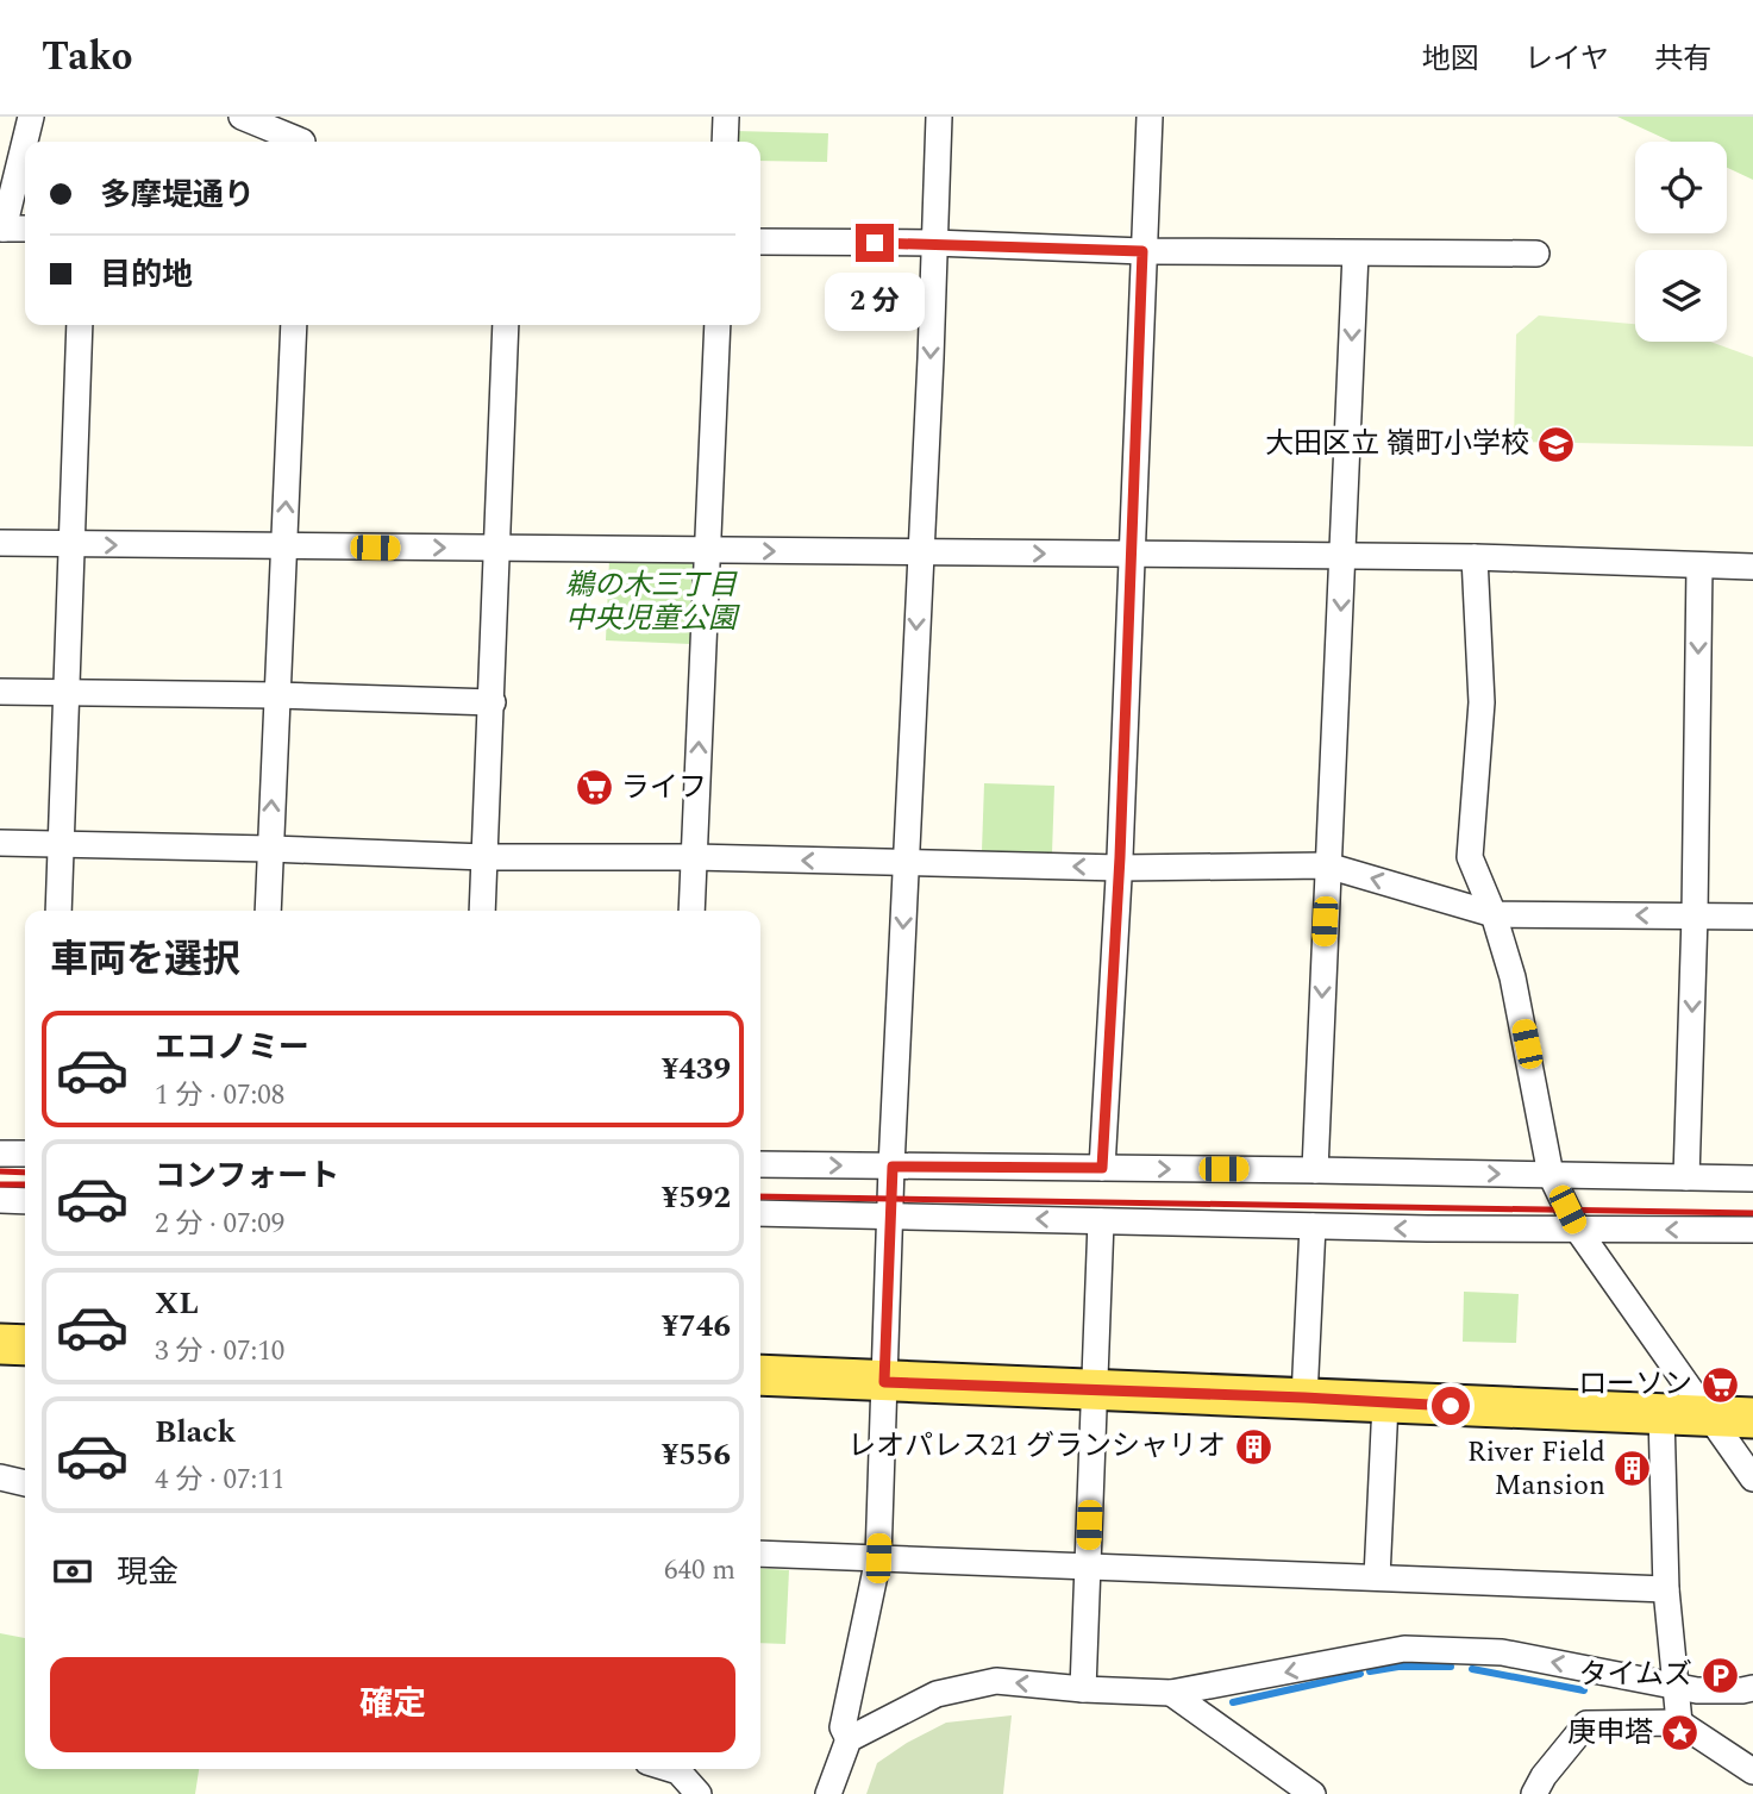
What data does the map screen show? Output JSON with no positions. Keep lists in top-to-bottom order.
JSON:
{
  "parks": ["鵜の木三丁目 中央児童公園"],
  "places": {
    "school or university": ["大田区立 嶺町小学校"],
    "supermarket": ["ライフ", "ローソン"],
    "building": ["レオパレス21 グランシャリオ", "River Field Mansion"],
    "parking": ["タイムズ"],
    "place": ["庚申塔"]
  },
  "page": {
    "header": "Tako",
    "nav": ["地図", "レイヤ", "共有"],
    "banner": ["多摩堤通り", "目的地"],
    "bubble": "2 分",
    "heading": "車両を選択",
    "list": [
      {
        "name": "エコノミー",
        "note": "1 分 · 07:08",
        "value": "¥439"
      },
      {
        "name": "コンフォート",
        "note": "2 分 · 07:09",
        "value": "¥592"
      },
      {
        "name": "XL",
        "note": "3 分 · 07:10",
        "value": "¥746"
      },
      {
        "name": "Black",
        "note": "4 分 · 07:11",
        "value": "¥556"
      }
    ],
    "pay": ["現金", "640 m"],
    "buttons": "確定"
  }
}
